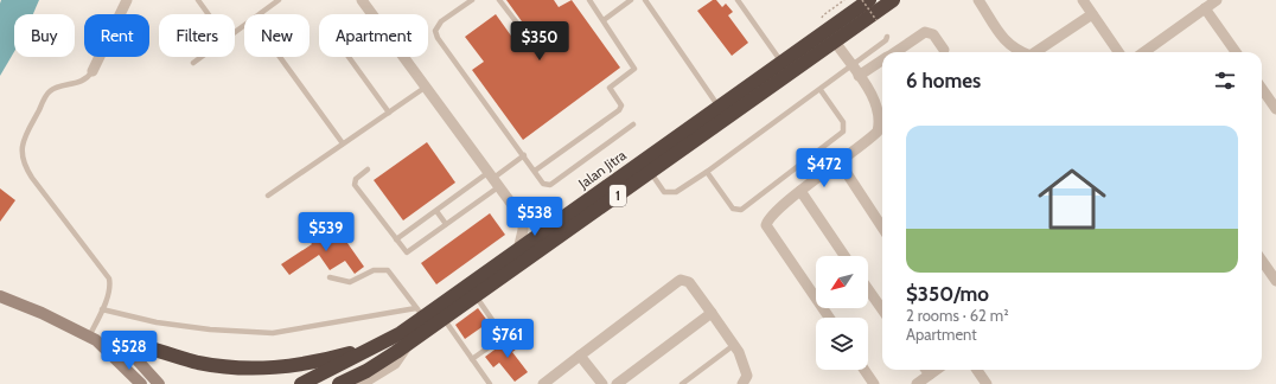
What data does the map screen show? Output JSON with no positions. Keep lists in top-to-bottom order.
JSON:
{
  "streets": {
    "highway": ["Jalan Jitra", "1"]
  },
  "north": "bottom left",
  "page": {
    "chip": [
      "Buy",
      "Rent",
      "Filters",
      "New",
      "Apartment"
    ],
    "price": [
      "$350",
      "$472",
      "$538",
      "$539",
      "$761",
      "$528"
    ],
    "heading": "6 homes",
    "list": [
      {
        "name": "$350/mo",
        "note": "2 rooms · 62 m² · Apartment"
      }
    ]
  }
}
